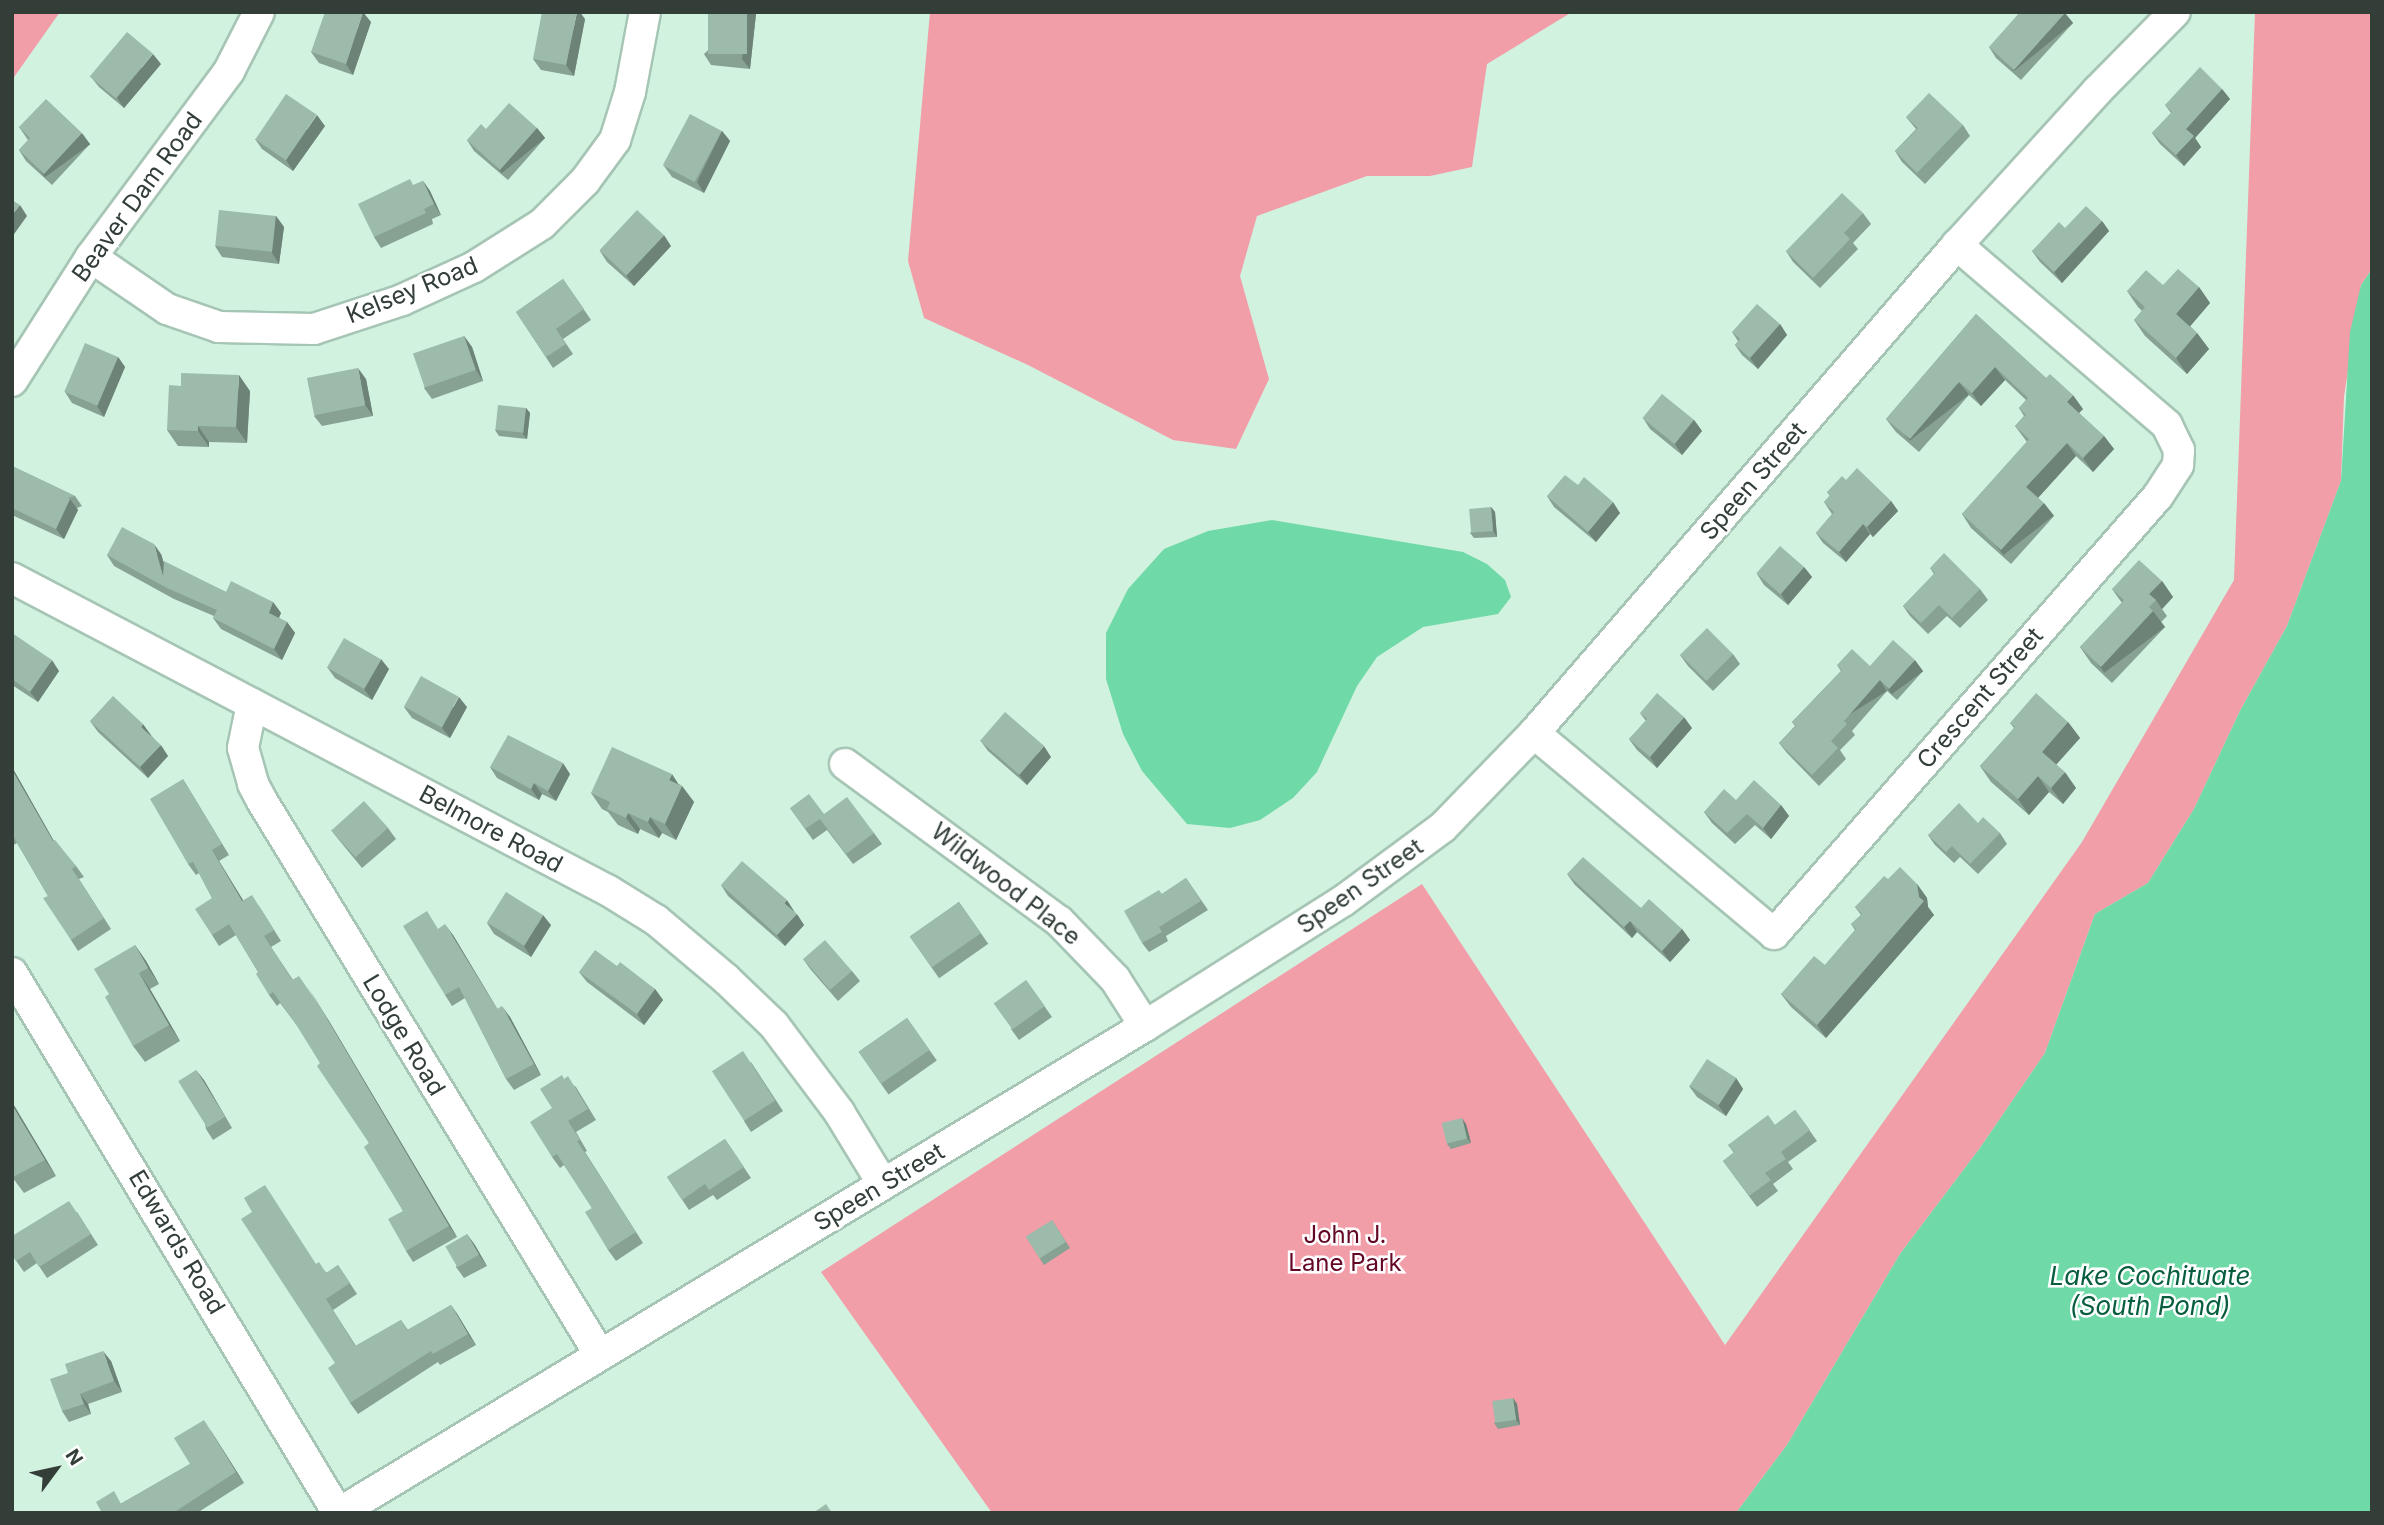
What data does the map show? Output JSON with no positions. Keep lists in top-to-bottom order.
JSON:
{
  "streets": {
    "street": [
      "Beaver Dam Road",
      "Kelsey Road",
      "Speen Street",
      "Crescent Street",
      "Belmore Road",
      "Wildwood Place",
      "Lodge Road",
      "Edwards Road"
    ]
  },
  "crossings": [
    ["Beaver Dam Road", "Kelsey Road"],
    ["Speen Street", "Crescent Street"],
    ["Speen Street", "Belmore Road"],
    ["Speen Street", "Wildwood Place"],
    ["Speen Street", "Lodge Road"],
    ["Speen Street", "Edwards Road"],
    ["Belmore Road", "Lodge Road"]
  ],
  "water": ["Lake Cochituate (South Pond)"],
  "parks": ["John J. Lane Park"],
  "north": "top right"
}
